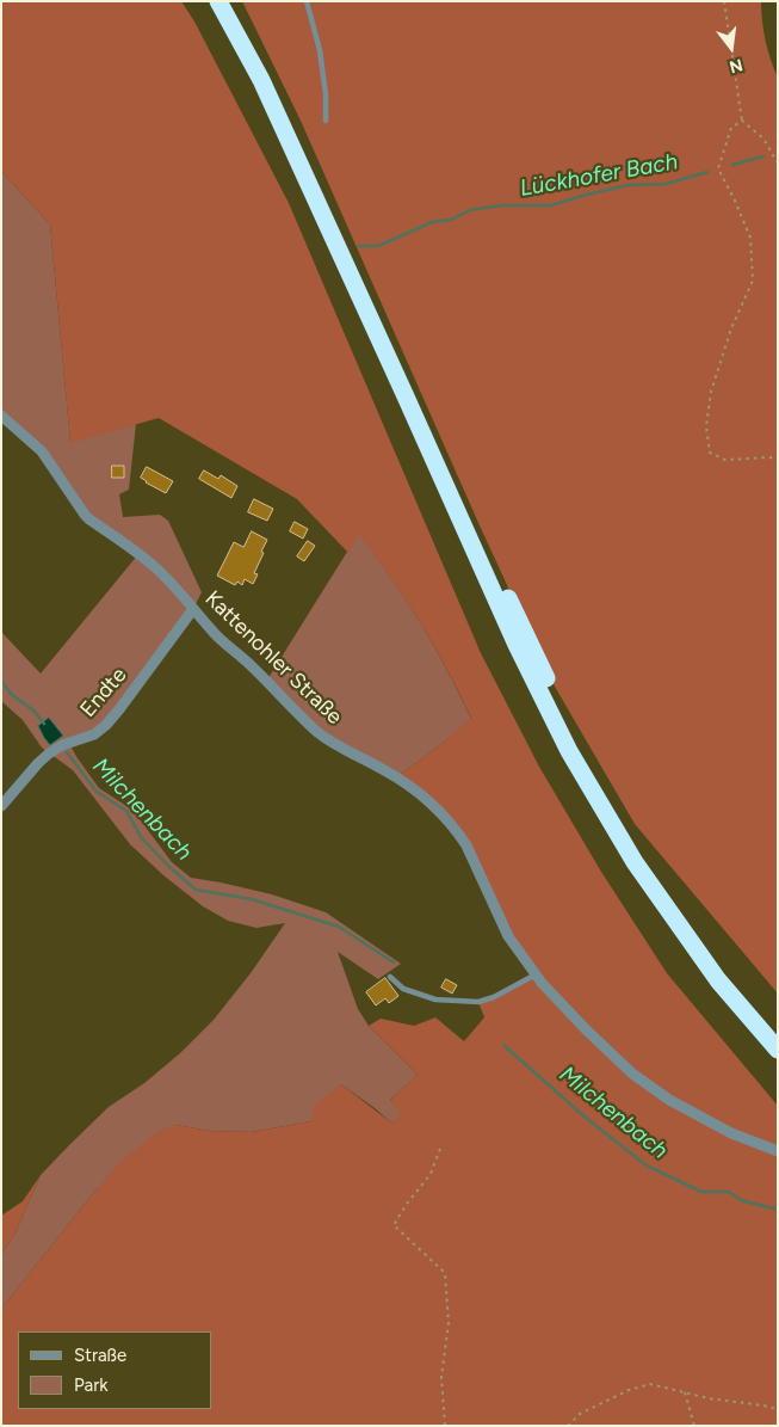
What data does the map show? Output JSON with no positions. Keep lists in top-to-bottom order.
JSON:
{
  "streets": {
    "street": ["Kattenohler Straße", "Endte"]
  },
  "crossings": [
    ["Kattenohler Straße", "Endte"]
  ],
  "water": ["Lückhofer Bach", "Milchenbach"],
  "legend": ["Straße", "Park"],
  "north": "bottom"
}
